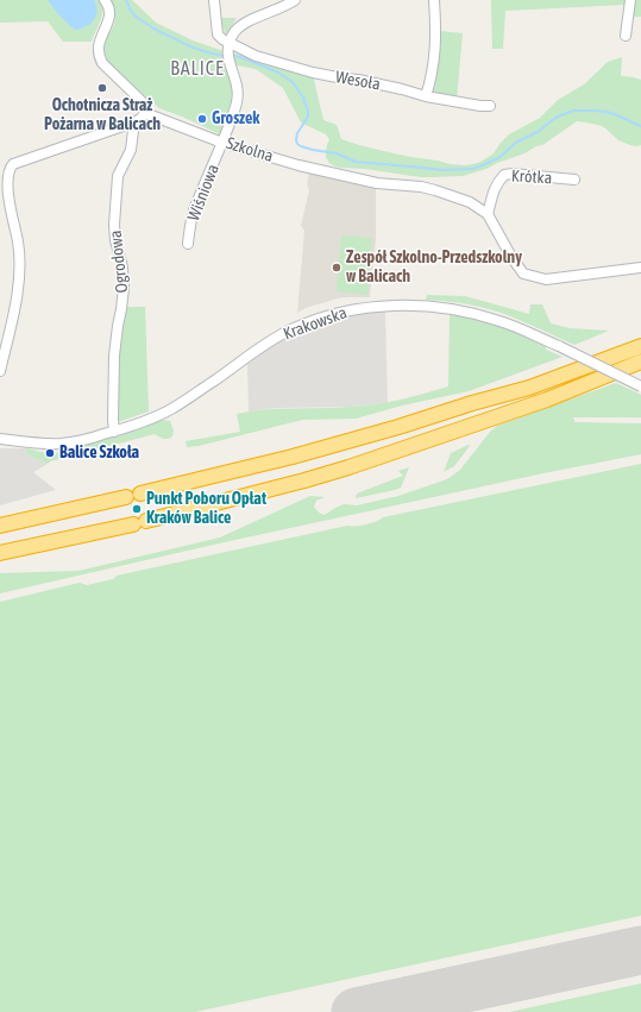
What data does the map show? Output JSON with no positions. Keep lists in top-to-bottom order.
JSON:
{
  "streets": {
    "street": [
      "Wesoła",
      "Szkolna",
      "Krótka",
      "Wiśniowa",
      "Ogrodowa",
      "Krakowska"
    ]
  },
  "crossings": [
    ["Wesoła", "Wiśniowa"],
    ["Szkolna", "Krótka"],
    ["Szkolna", "Wiśniowa"],
    ["Ogrodowa", "Krakowska"]
  ],
  "districts": ["BALICE"],
  "places": [
    "Ochotnicza Straż Pożarna w Balicach",
    "Groszek",
    "Zespół Szkolno-Przedszkolny w Balicach",
    "Balice Szkoła",
    "Punkt Poboru Opłat Kraków Balice"
  ]
}
